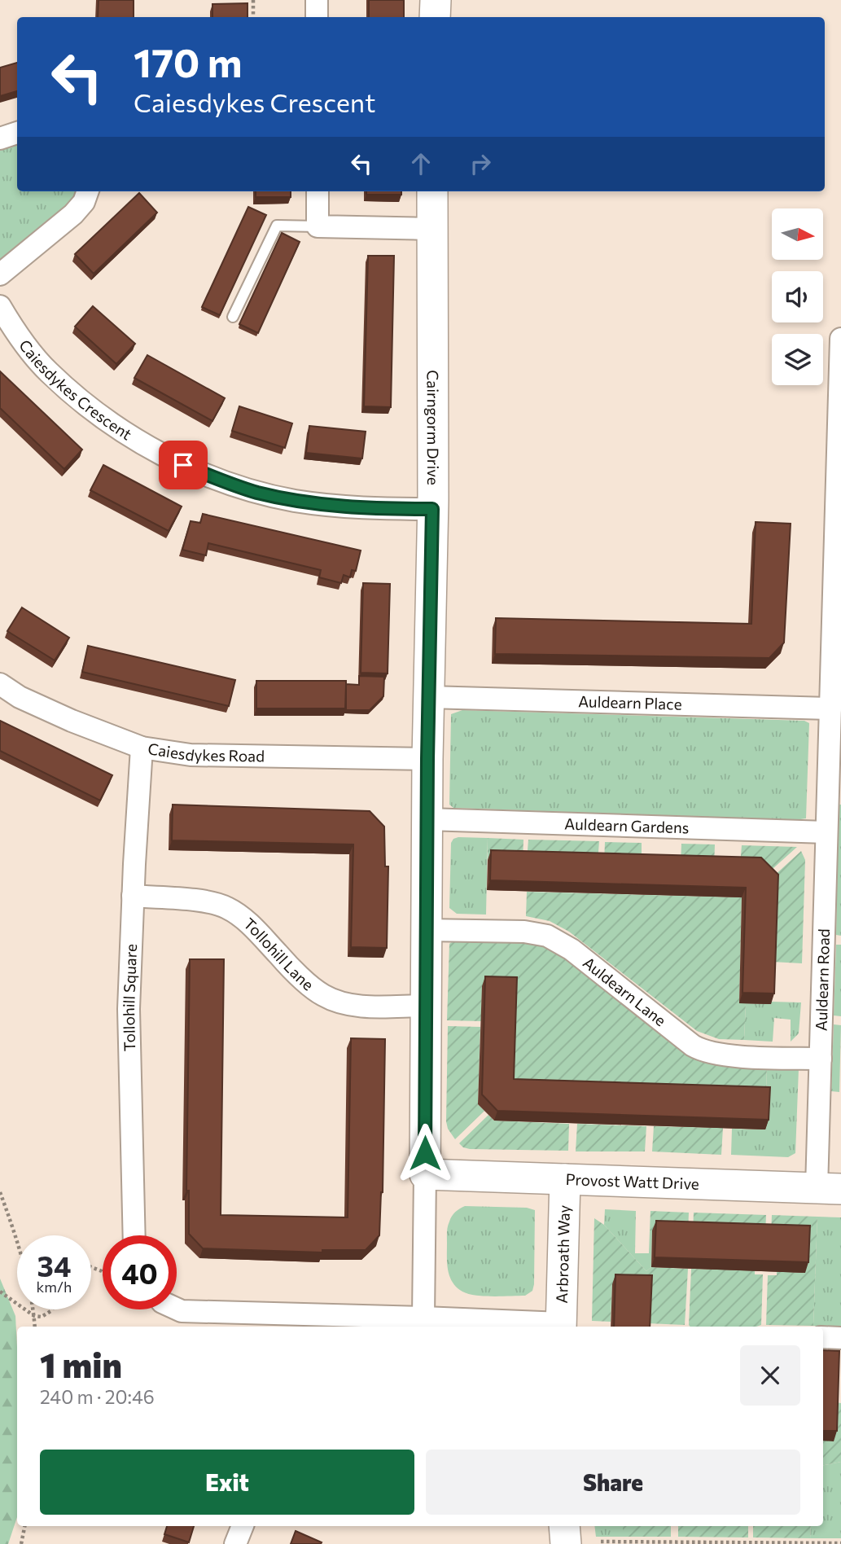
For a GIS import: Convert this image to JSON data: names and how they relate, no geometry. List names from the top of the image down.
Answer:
{
  "streets": {
    "street": [
      "Caiesdykes Crescent",
      "Cairngorm Drive",
      "Auldearn Place",
      "Caiesdykes Road",
      "Auldearn Gardens",
      "Tollohill Lane",
      "Auldearn Road",
      "Auldearn Lane",
      "Tollohill Square",
      "Provost Watt Drive",
      "Arbroath Way"
    ]
  },
  "crossings": [
    ["Caiesdykes Crescent", "Cairngorm Drive"],
    ["Cairngorm Drive", "Auldearn Place"],
    ["Cairngorm Drive", "Caiesdykes Road"],
    ["Cairngorm Drive", "Auldearn Gardens"],
    ["Cairngorm Drive", "Tollohill Lane"],
    ["Cairngorm Drive", "Auldearn Lane"],
    ["Cairngorm Drive", "Provost Watt Drive"],
    ["Auldearn Place", "Auldearn Road"],
    ["Caiesdykes Road", "Tollohill Square"],
    ["Auldearn Gardens", "Auldearn Road"],
    ["Tollohill Lane", "Tollohill Square"],
    ["Auldearn Road", "Auldearn Lane"],
    ["Auldearn Road", "Provost Watt Drive"],
    ["Provost Watt Drive", "Arbroath Way"]
  ],
  "north": "right",
  "page": {
    "turn": ["170 m", "Caiesdykes Crescent"],
    "speed": "34 km/h",
    "limit": "40",
    "heading": ["1 min", "240 m · 20:46"],
    "buttons": ["Exit", "Share"]
  }
}
